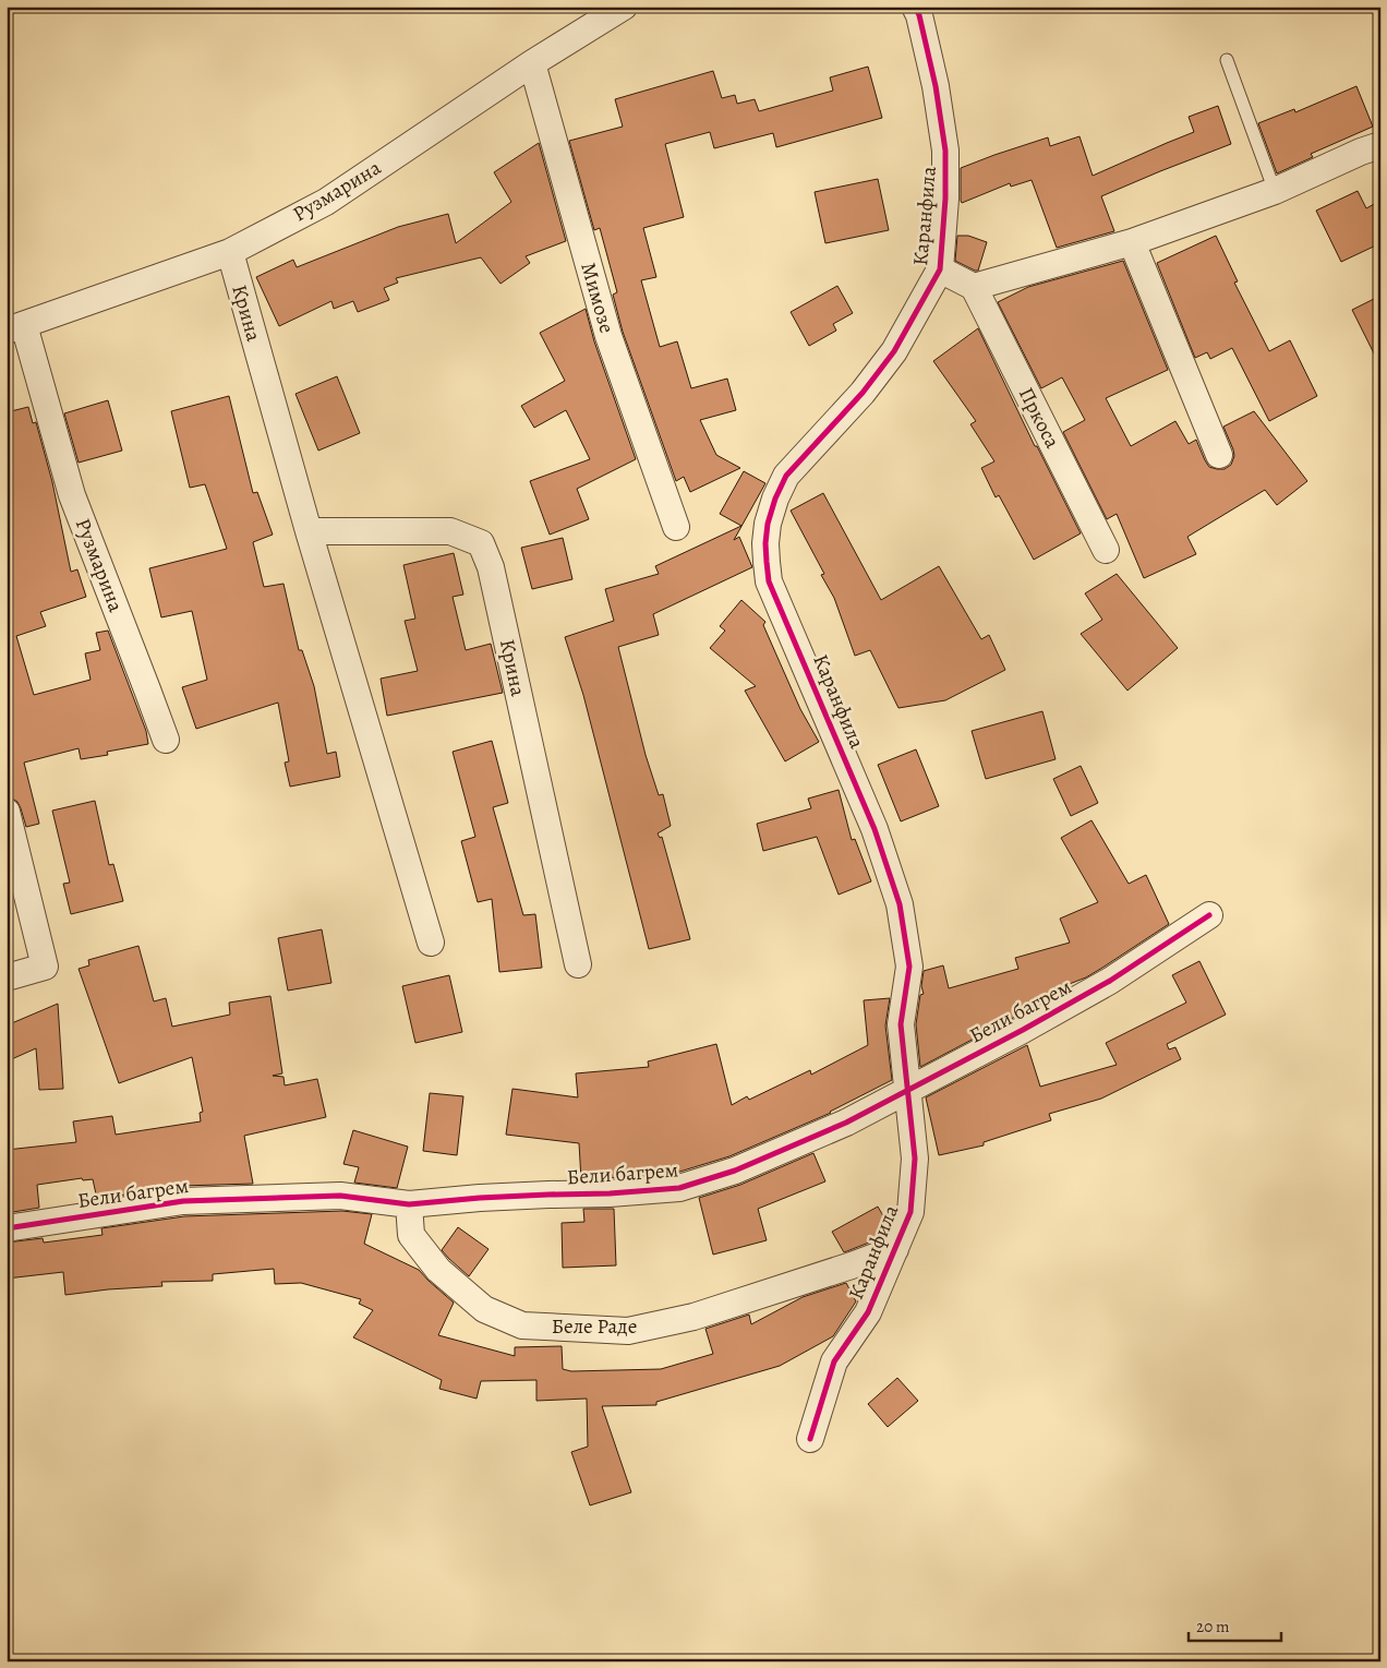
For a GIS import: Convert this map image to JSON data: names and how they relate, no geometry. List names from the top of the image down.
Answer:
{
  "streets": {
    "street": [
      "Рузмарина",
      "Каранфила",
      "Мимозе",
      "Крина",
      "Пркоса",
      "Бели багрем",
      "Беле Раде"
    ]
  },
  "crossings": [
    ["Рузмарина", "Мимозе"],
    ["Рузмарина", "Крина"],
    ["Каранфила", "Бели багрем"],
    ["Каранфила", "Беле Раде"],
    ["Бели багрем", "Беле Раде"]
  ],
  "scale_bar": "20 m"
}
